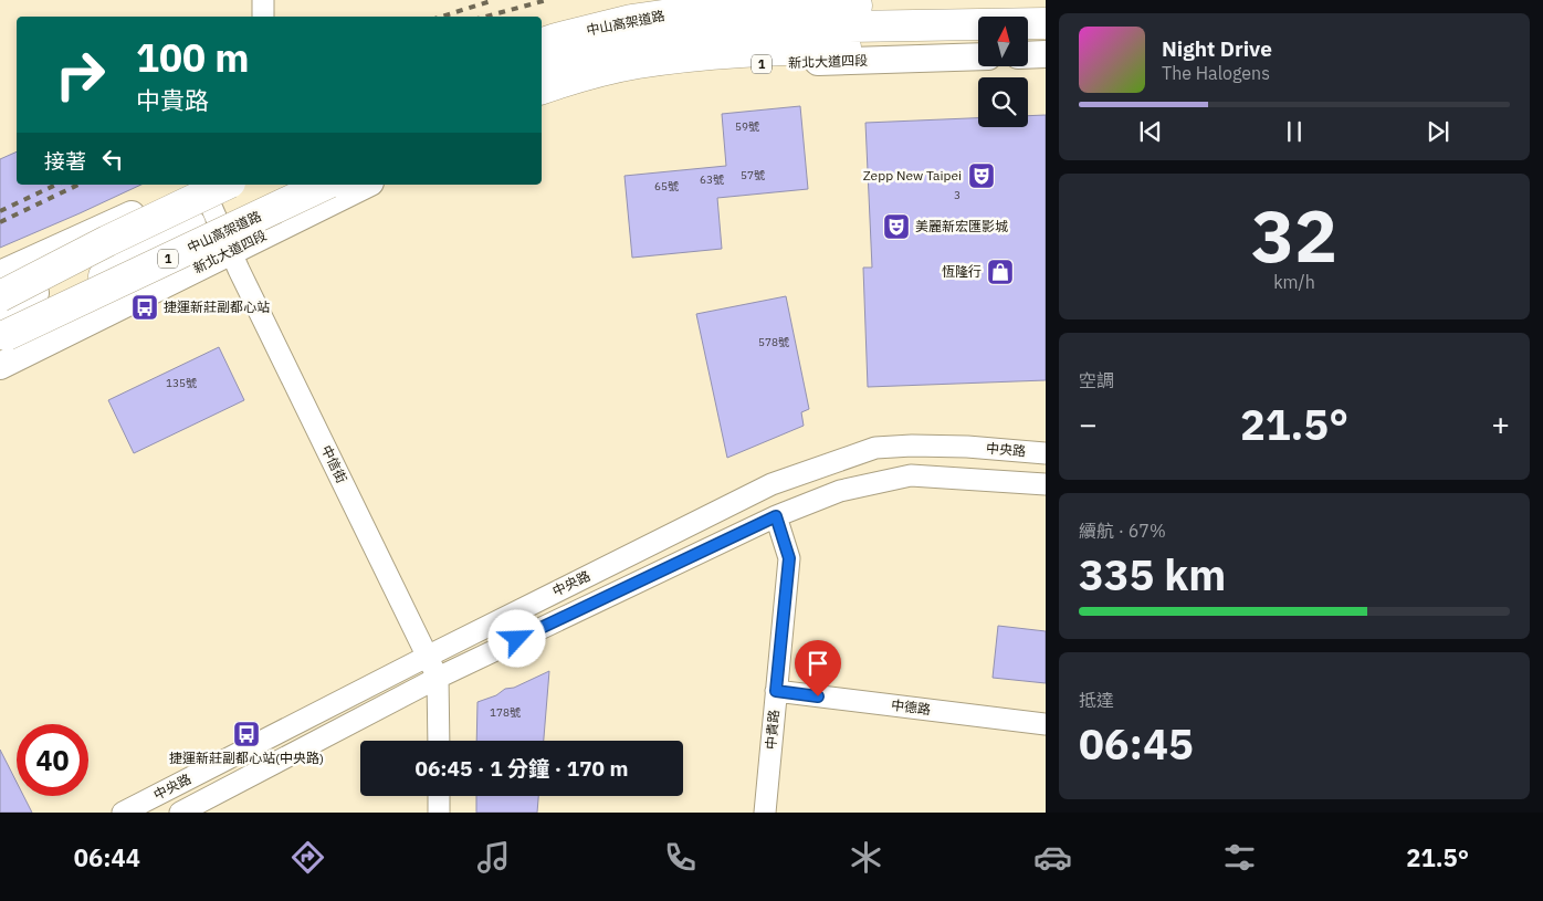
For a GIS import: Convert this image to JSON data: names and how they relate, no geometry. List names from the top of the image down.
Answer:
{
  "streets": {
    "highway": ["中山高架道路", "1"],
    "main road": ["新北大道四段"],
    "street": [
      "中央路",
      "中信街",
      "中德路",
      "中貴路"
    ]
  },
  "crossings": [
    ["新北大道四段", "中信街"],
    ["中央路", "中信街"],
    ["中央路", "中貴路"],
    ["中德路", "中貴路"]
  ],
  "places": {
    "theatre": ["Zepp New Taipei", "美麗新宏匯影城"],
    "shop": ["恆隆行"],
    "bus stop": ["捷運新莊副都心站", "捷運新莊副都心站(中央路)"]
  },
  "house_numbers": [
    "59號",
    "57號",
    "63號",
    "65號",
    "3",
    "578號",
    "135號",
    "178號"
  ],
  "north": "top",
  "page": {
    "turn": ["100 m", "中貴路"],
    "song": ["Night Drive", "The Halogens"],
    "then": "接著",
    "tile": [
      ["32", "km/h"],
      "空調",
      ["續航 · 67%", "335 km"],
      ["抵達", "06:45"]
    ],
    "heat": ["−", "21.5°", "+"],
    "limit": "40",
    "trip": "06:45 · 1 分鐘 · 170 m",
    "tabs": ["06:44", "21.5°"]
  }
}
